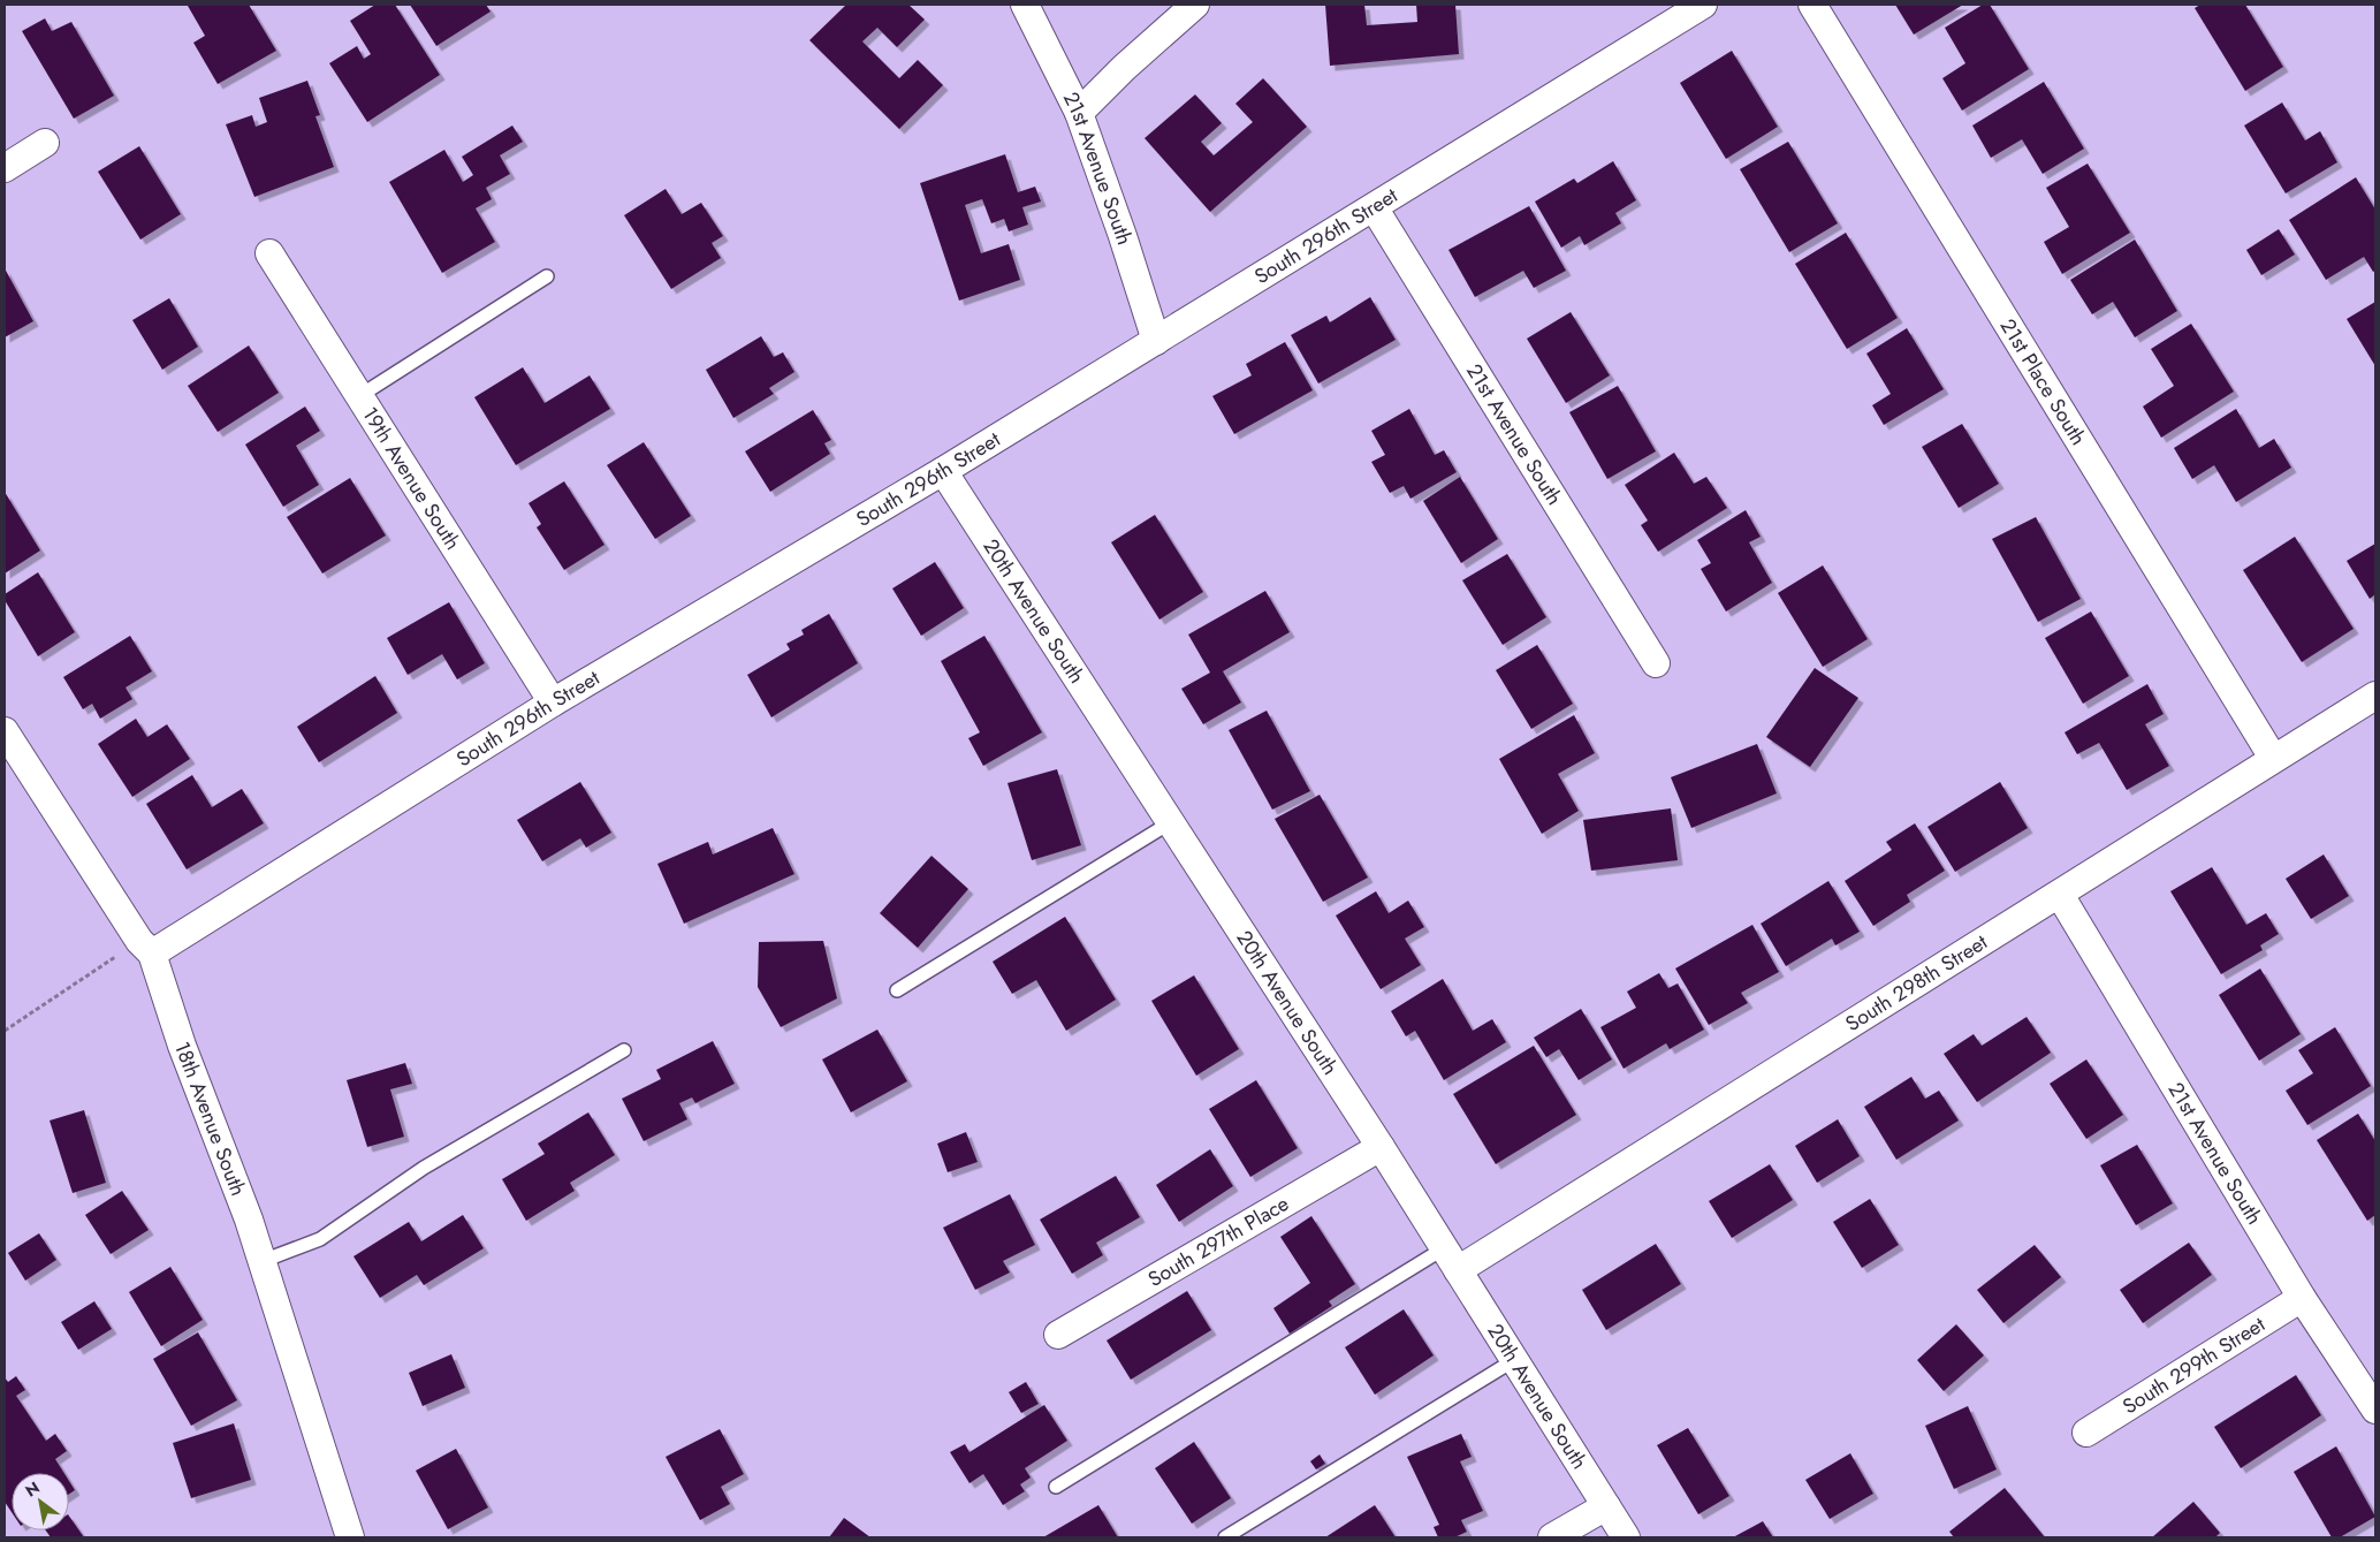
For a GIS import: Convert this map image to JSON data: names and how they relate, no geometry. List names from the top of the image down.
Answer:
{
  "streets": {
    "street": [
      "21st Avenue South",
      "South 296th Street",
      "21st Place South",
      "19th Avenue South",
      "20th Avenue South",
      "South 298th Street",
      "18th Avenue South",
      "South 297th Place",
      "South 299th Street"
    ]
  },
  "crossings": [
    ["21st Avenue South", "South 296th Street"],
    ["21st Avenue South", "South 298th Street"],
    ["21st Avenue South", "South 299th Street"],
    ["South 296th Street", "19th Avenue South"],
    ["South 296th Street", "20th Avenue South"],
    ["South 296th Street", "18th Avenue South"],
    ["21st Place South", "South 298th Street"],
    ["20th Avenue South", "South 298th Street"],
    ["20th Avenue South", "South 297th Place"]
  ],
  "north": "top left"
}
